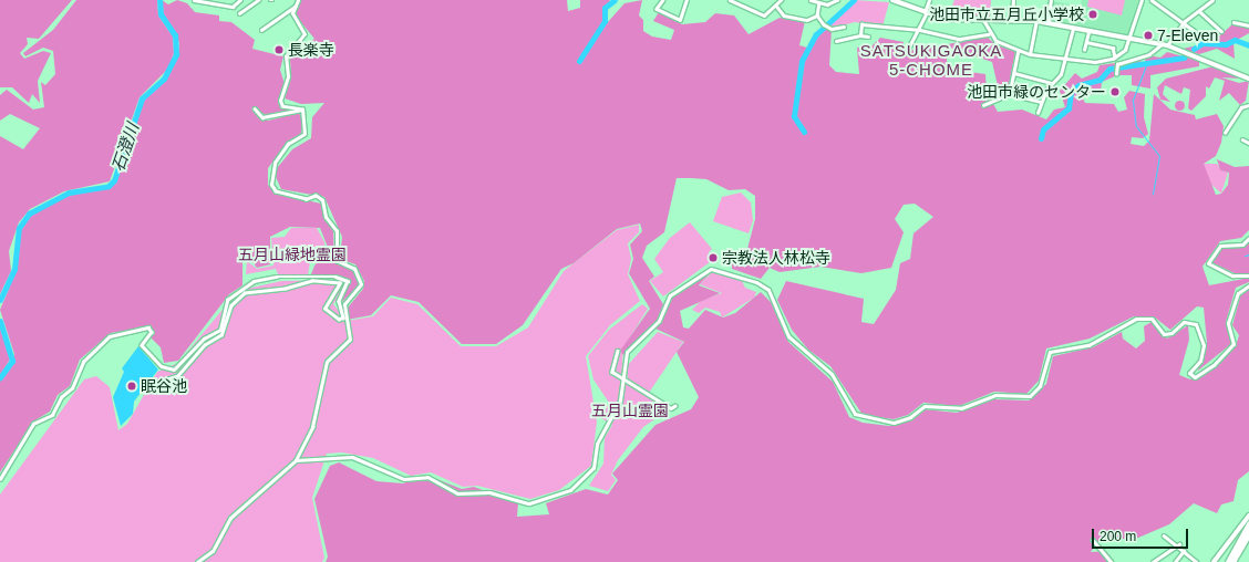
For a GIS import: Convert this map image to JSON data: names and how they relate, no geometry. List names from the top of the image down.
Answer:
{
  "districts": ["SATSUKIGAOKA 5-CHOME"],
  "water": ["石澄川"],
  "parks": ["五月山緑地霊園", "五月山霊園"],
  "places": [
    "池田市立五月丘小学校",
    "7-Eleven",
    "長楽寺",
    "池田市緑のセンター",
    "宗教法人林松寺",
    "眠谷池"
  ],
  "scale_bar": "200 m"
}
